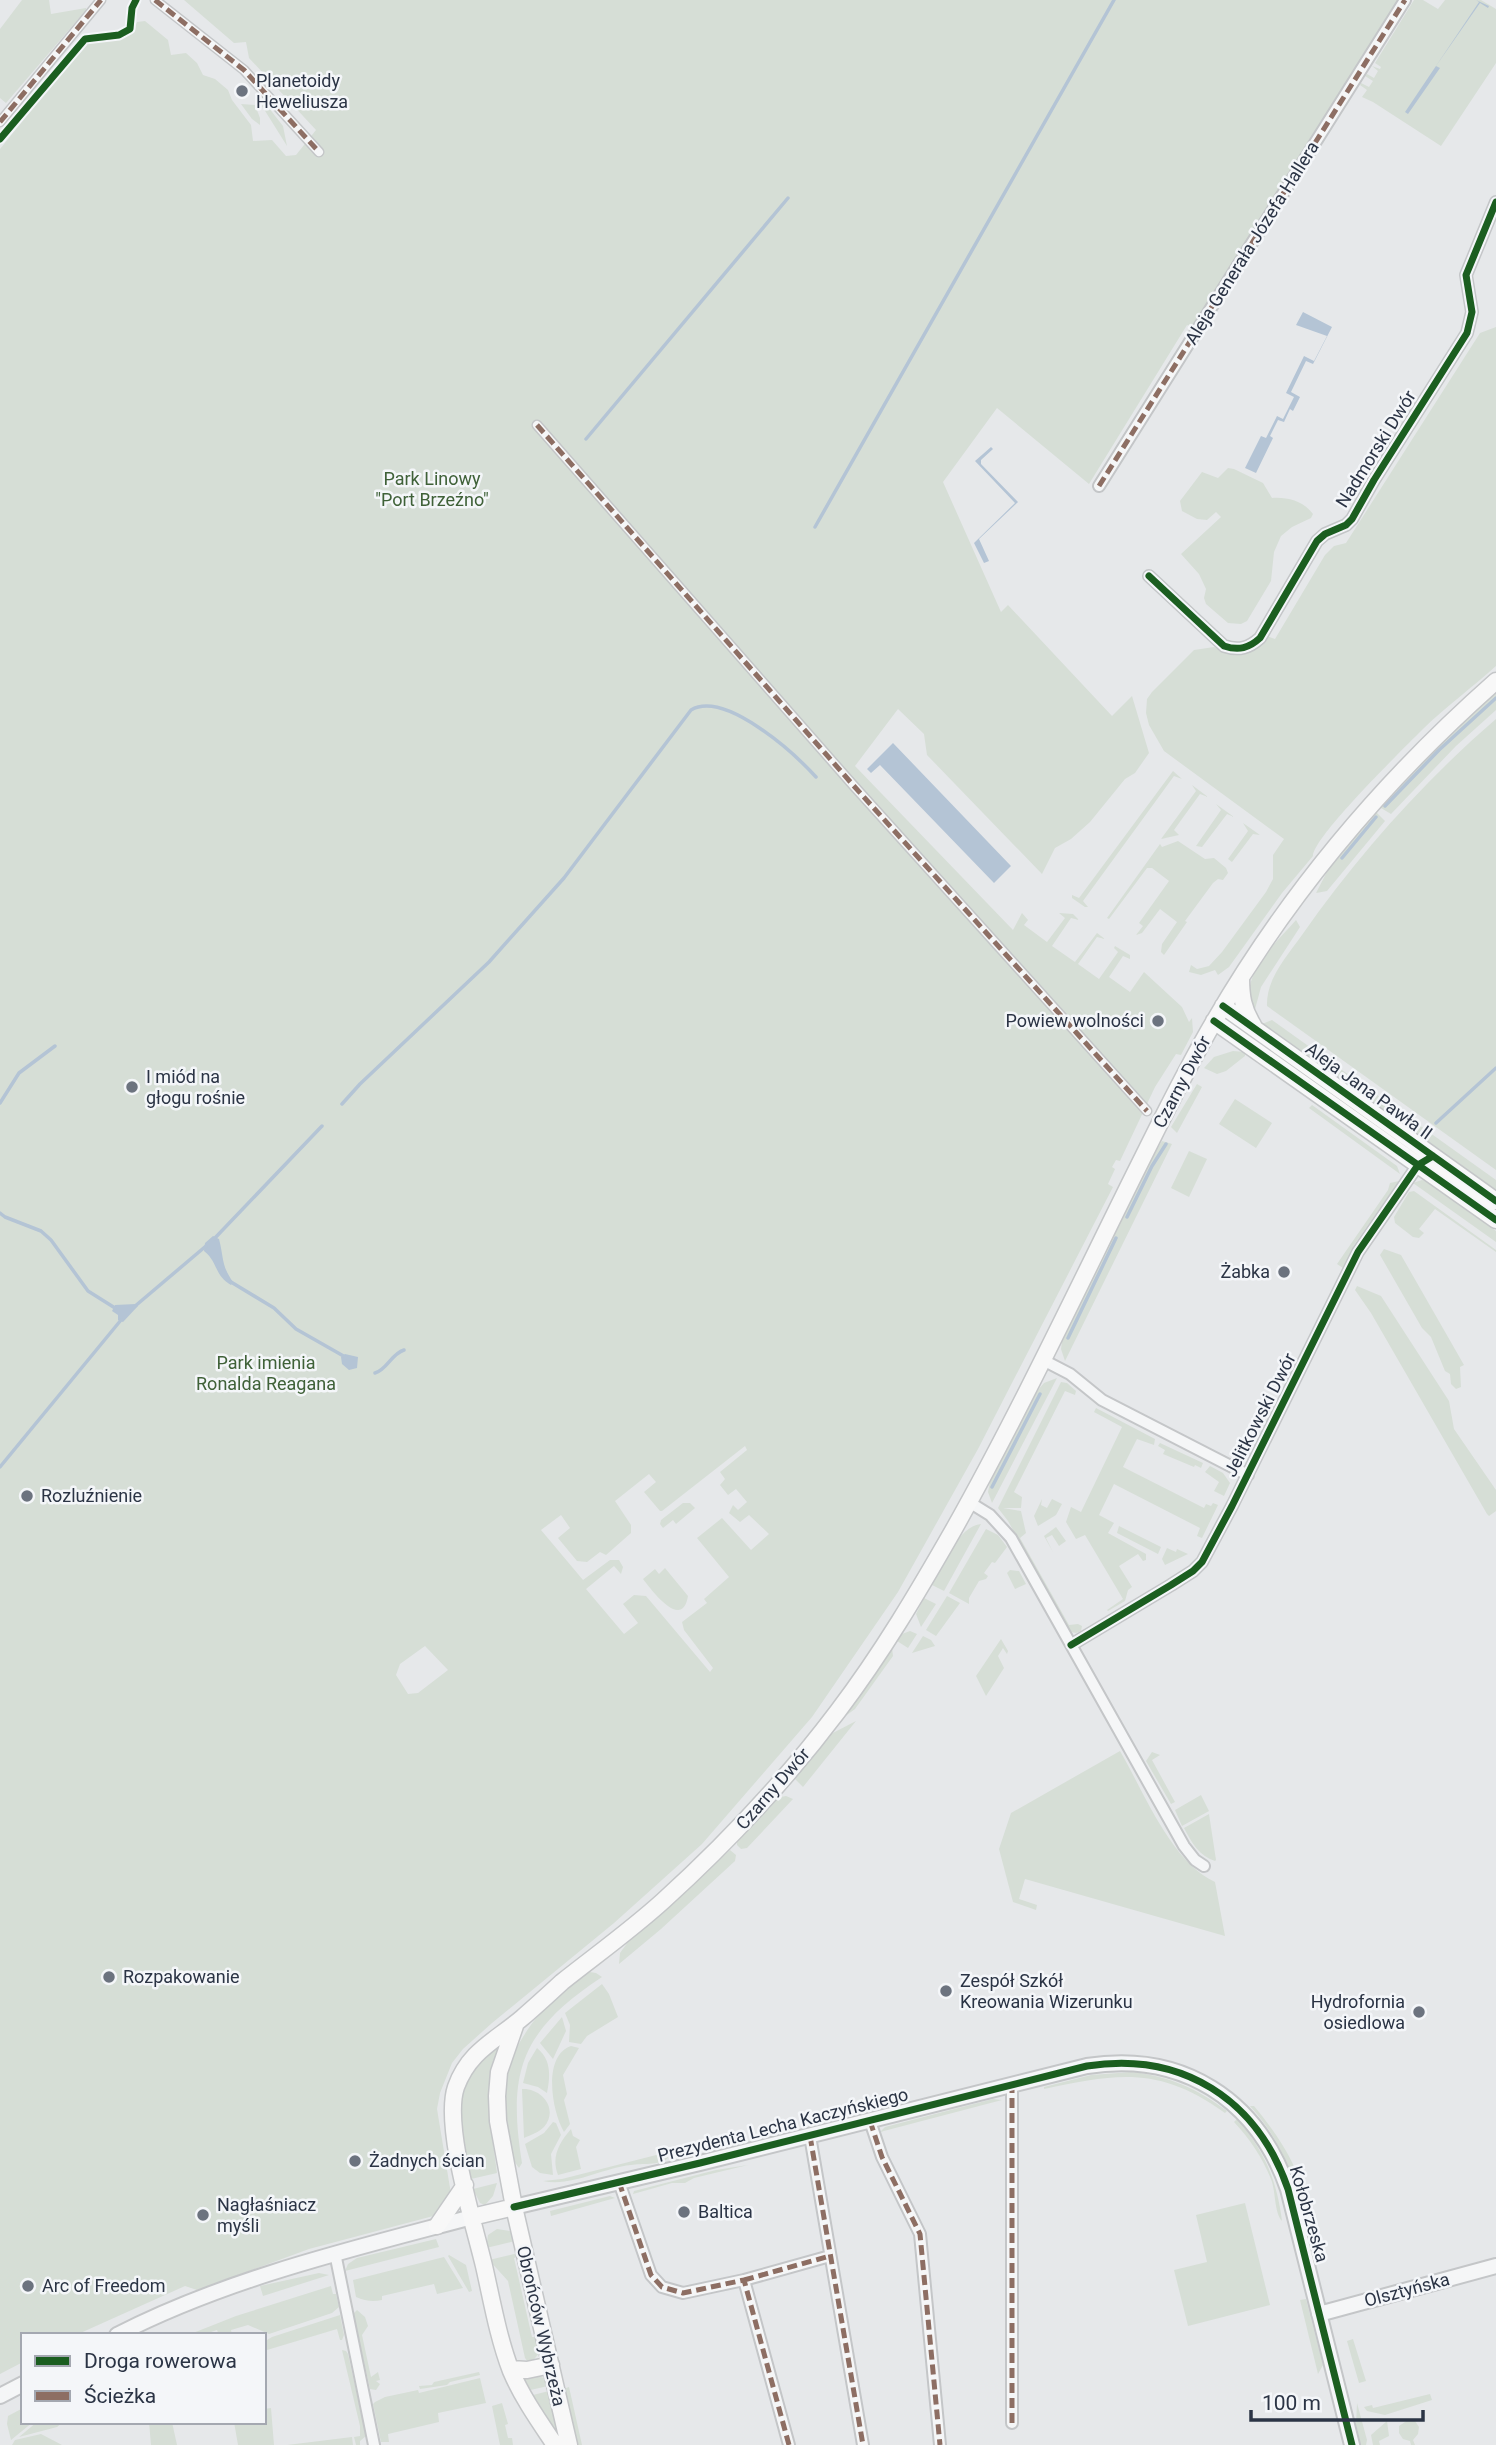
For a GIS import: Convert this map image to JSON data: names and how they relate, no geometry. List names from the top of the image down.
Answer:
{
  "streets": {
    "main road": [
      "Czarny Dwór",
      "Aleja Jana Pawła II",
      "Prezydenta Lecha Kaczyńskiego",
      "Obrońców Wybrzeża"
    ],
    "street": [
      "Aleja Generała Józefa Hallera",
      "Nadmorski Dwór",
      "Jelitkowski Dwór",
      "Kołobrzeska",
      "Olsztyńska"
    ]
  },
  "crossings": [
    ["Czarny Dwór", "Aleja Jana Pawła II"],
    ["Czarny Dwór", "Prezydenta Lecha Kaczyńskiego"],
    ["Czarny Dwór", "Obrońców Wybrzeża"],
    ["Aleja Jana Pawła II", "Jelitkowski Dwór"],
    ["Prezydenta Lecha Kaczyńskiego", "Kołobrzeska"],
    ["Prezydenta Lecha Kaczyńskiego", "Obrońców Wybrzeża"],
    ["Kołobrzeska", "Olsztyńska"]
  ],
  "parks": ["Park Linowy \"Port Brzeźno\"", "Park imienia Ronalda Reagana"],
  "places": [
    "Planetoidy Heweliusza",
    "Powiew wolności",
    "I miód na głogu rośnie",
    "Żabka",
    "Rozluźnienie",
    "Rozpakowanie",
    "Zespół Szkół Kreowania Wizerunku",
    "Hydrofornia osiedlowa",
    "Żadnych ścian",
    "Baltica",
    "Nagłaśniacz myśli",
    "Arc of Freedom"
  ],
  "legend": ["Droga rowerowa", "Ścieżka"],
  "scale_bar": "100 m"
}
